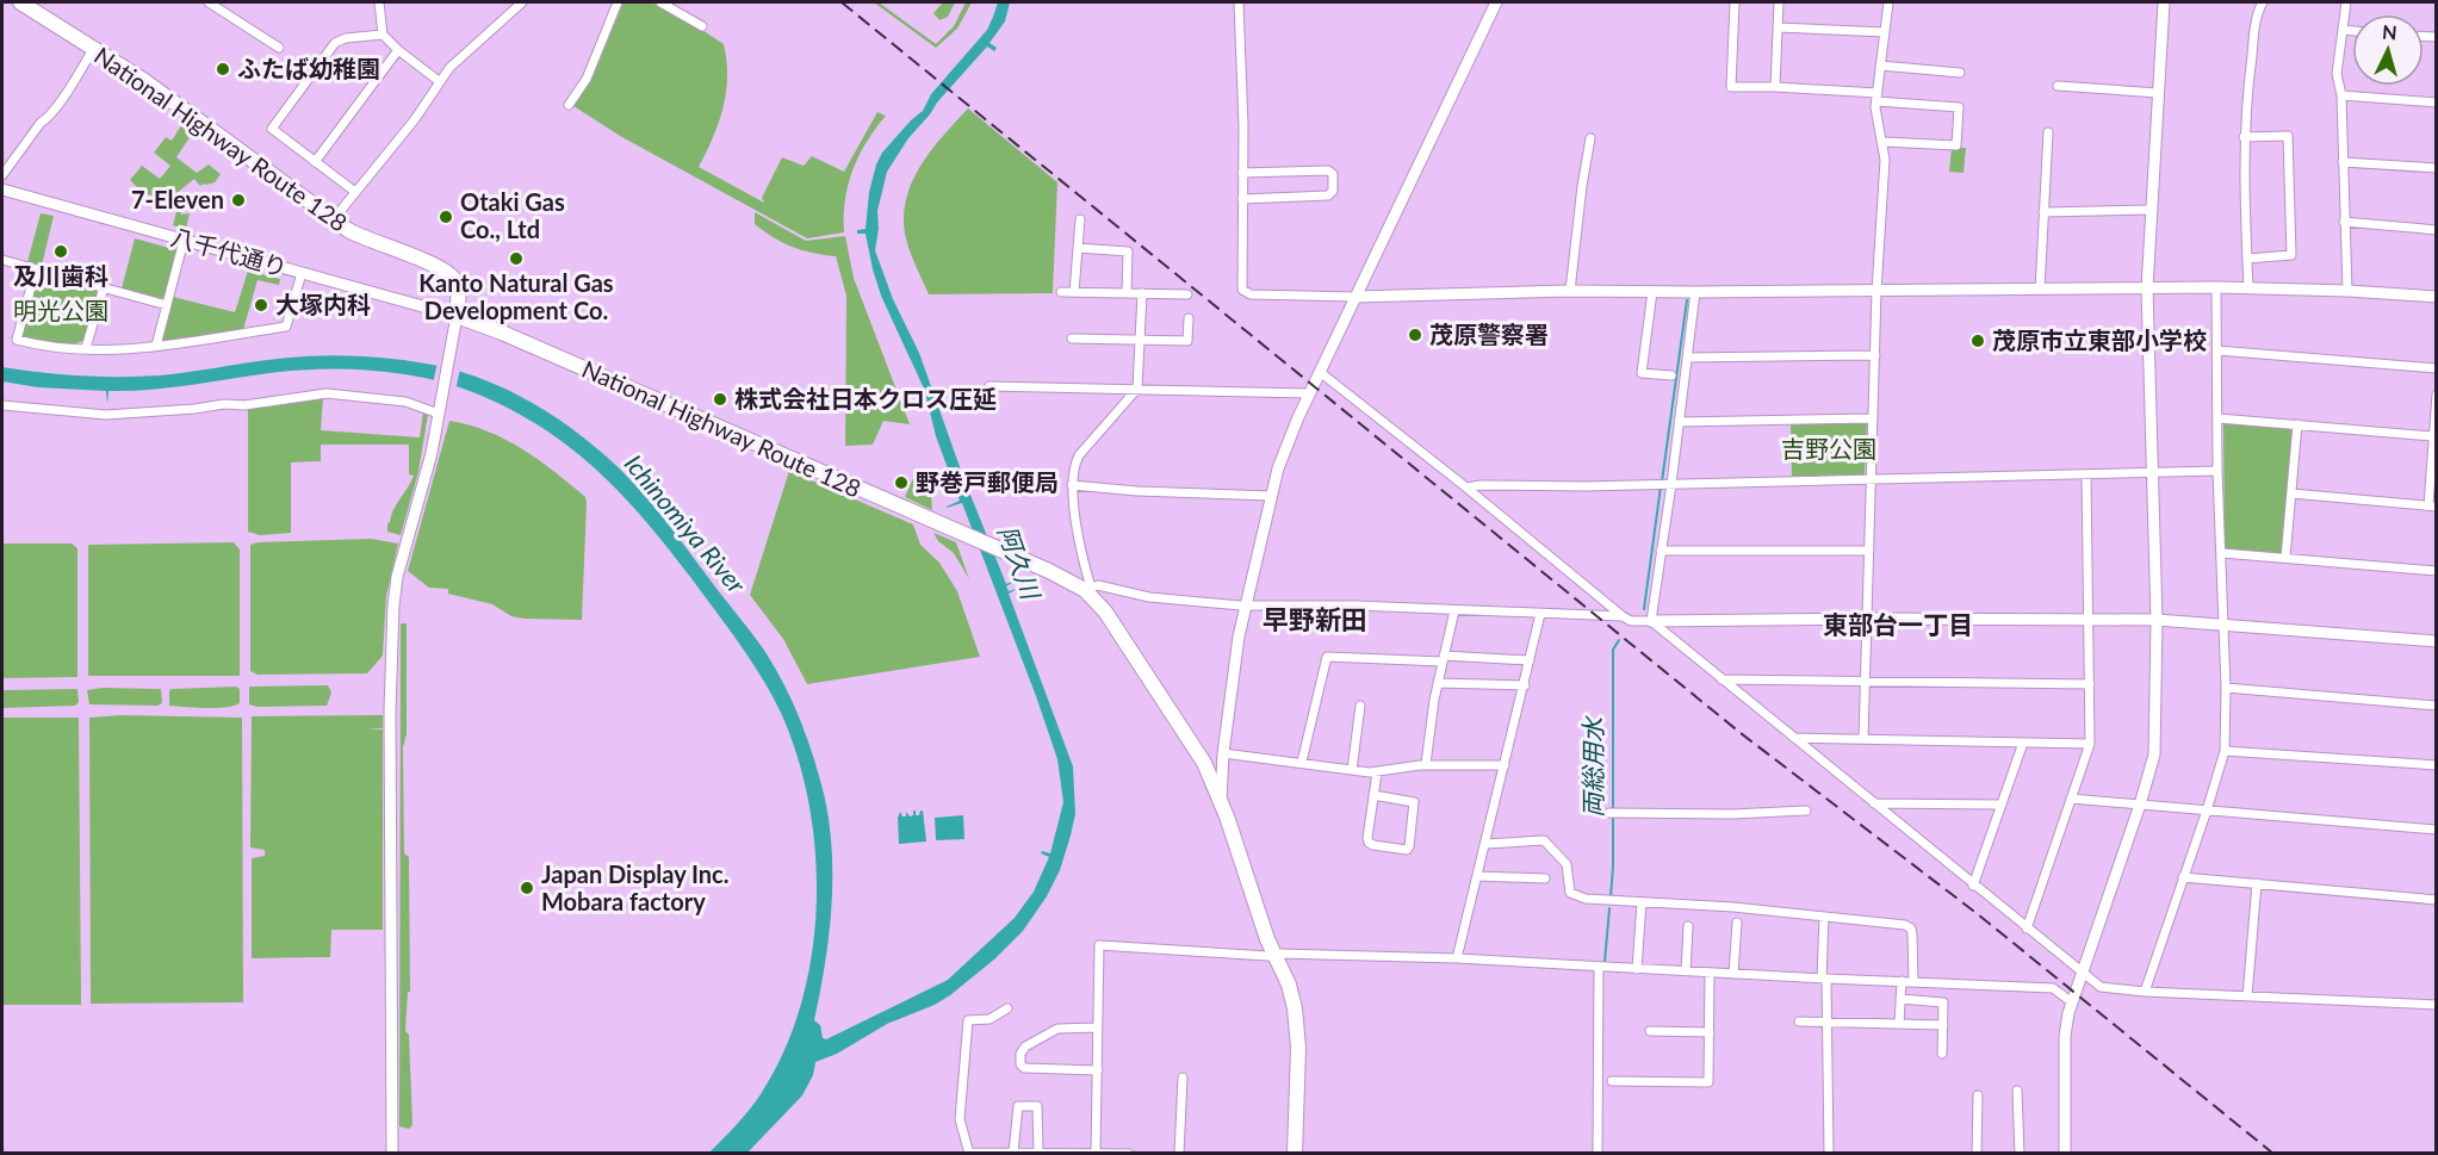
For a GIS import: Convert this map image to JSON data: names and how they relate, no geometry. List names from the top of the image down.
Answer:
{
  "streets": {
    "highway": ["National Highway Route 128"],
    "street": ["八千代通り"]
  },
  "crossings": [
    ["National Highway Route 128", "八千代通り"]
  ],
  "districts": ["早野新田", "東部台一丁目"],
  "water": ["Ichinomiya River", "阿久川", "両総用水"],
  "parks": ["明光公園", "吉野公園"],
  "places": [
    "ふたば幼稚園",
    "7-Eleven",
    "Otaki Gas Co., Ltd",
    "及川歯科",
    "Kanto Natural Gas Development Co.",
    "大塚内科",
    "茂原警察署",
    "茂原市立東部小学校",
    "株式会社日本クロス圧延",
    "野巻戸郵便局",
    "Japan Display Inc. Mobara factory"
  ],
  "north": "top"
}
